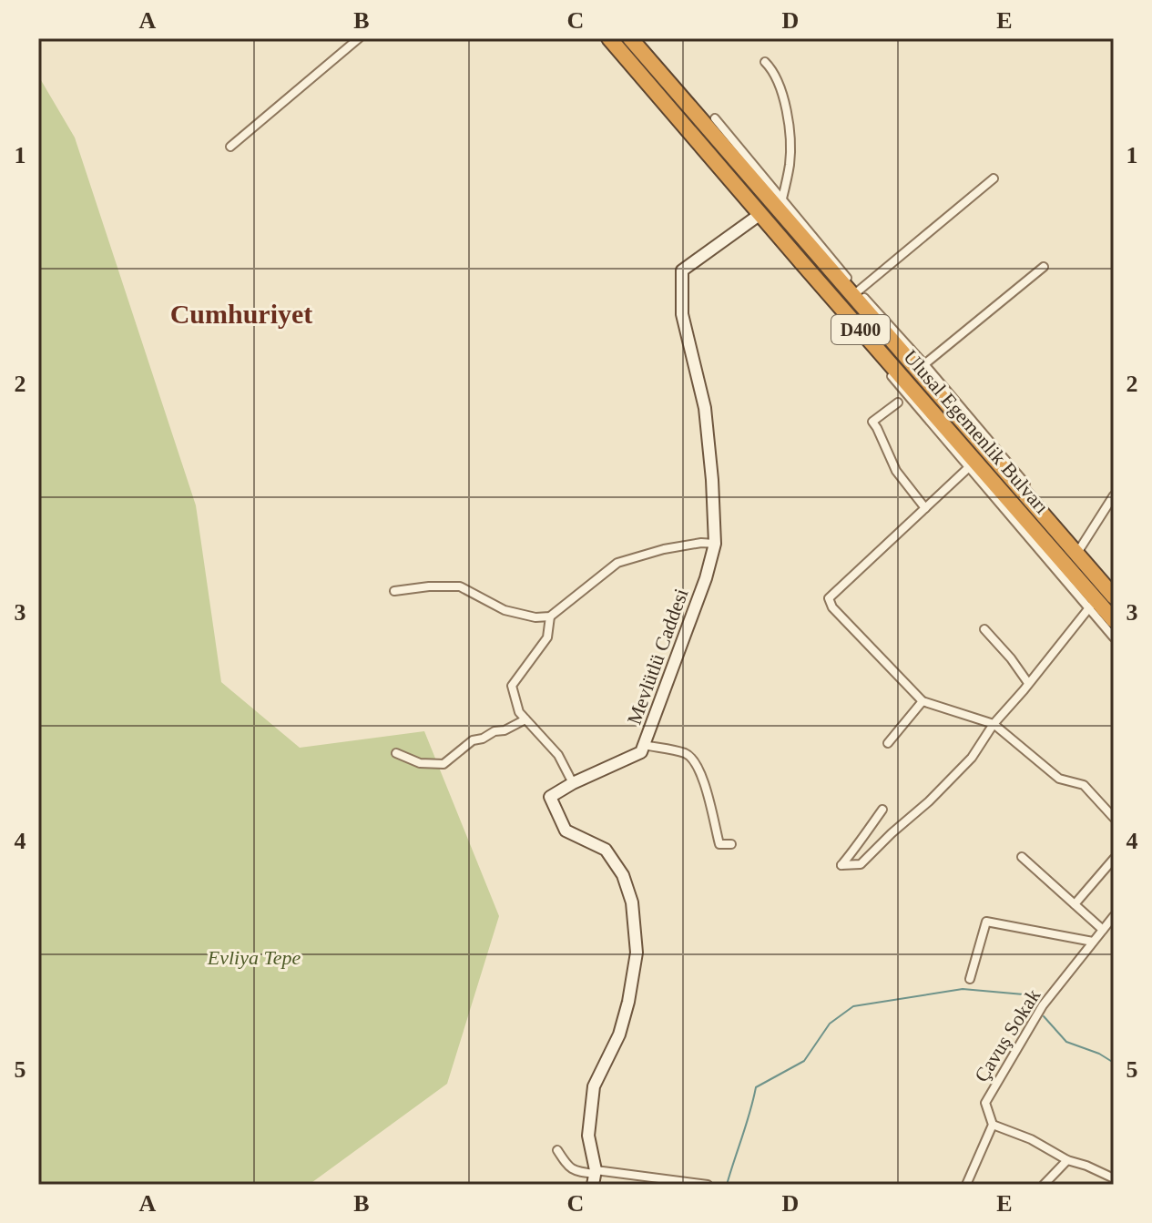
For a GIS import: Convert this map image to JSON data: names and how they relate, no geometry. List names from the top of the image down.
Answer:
{
  "streets": {
    "highway": ["D400", "Ulusal Egemenlik Bulvarı"],
    "street": ["Mevlütlü Caddesi", "Çavuş Sokak"]
  },
  "crossings": [
    ["Ulusal Egemenlik Bulvarı", "Mevlütlü Caddesi"]
  ],
  "districts": ["Cumhuriyet"],
  "parks": ["Evliya Tepe"],
  "grid": {
    "columns": [
      "A",
      "B",
      "C",
      "D",
      "E"
    ],
    "rows": [
      "1",
      "2",
      "3",
      "4",
      "5"
    ]
  }
}
